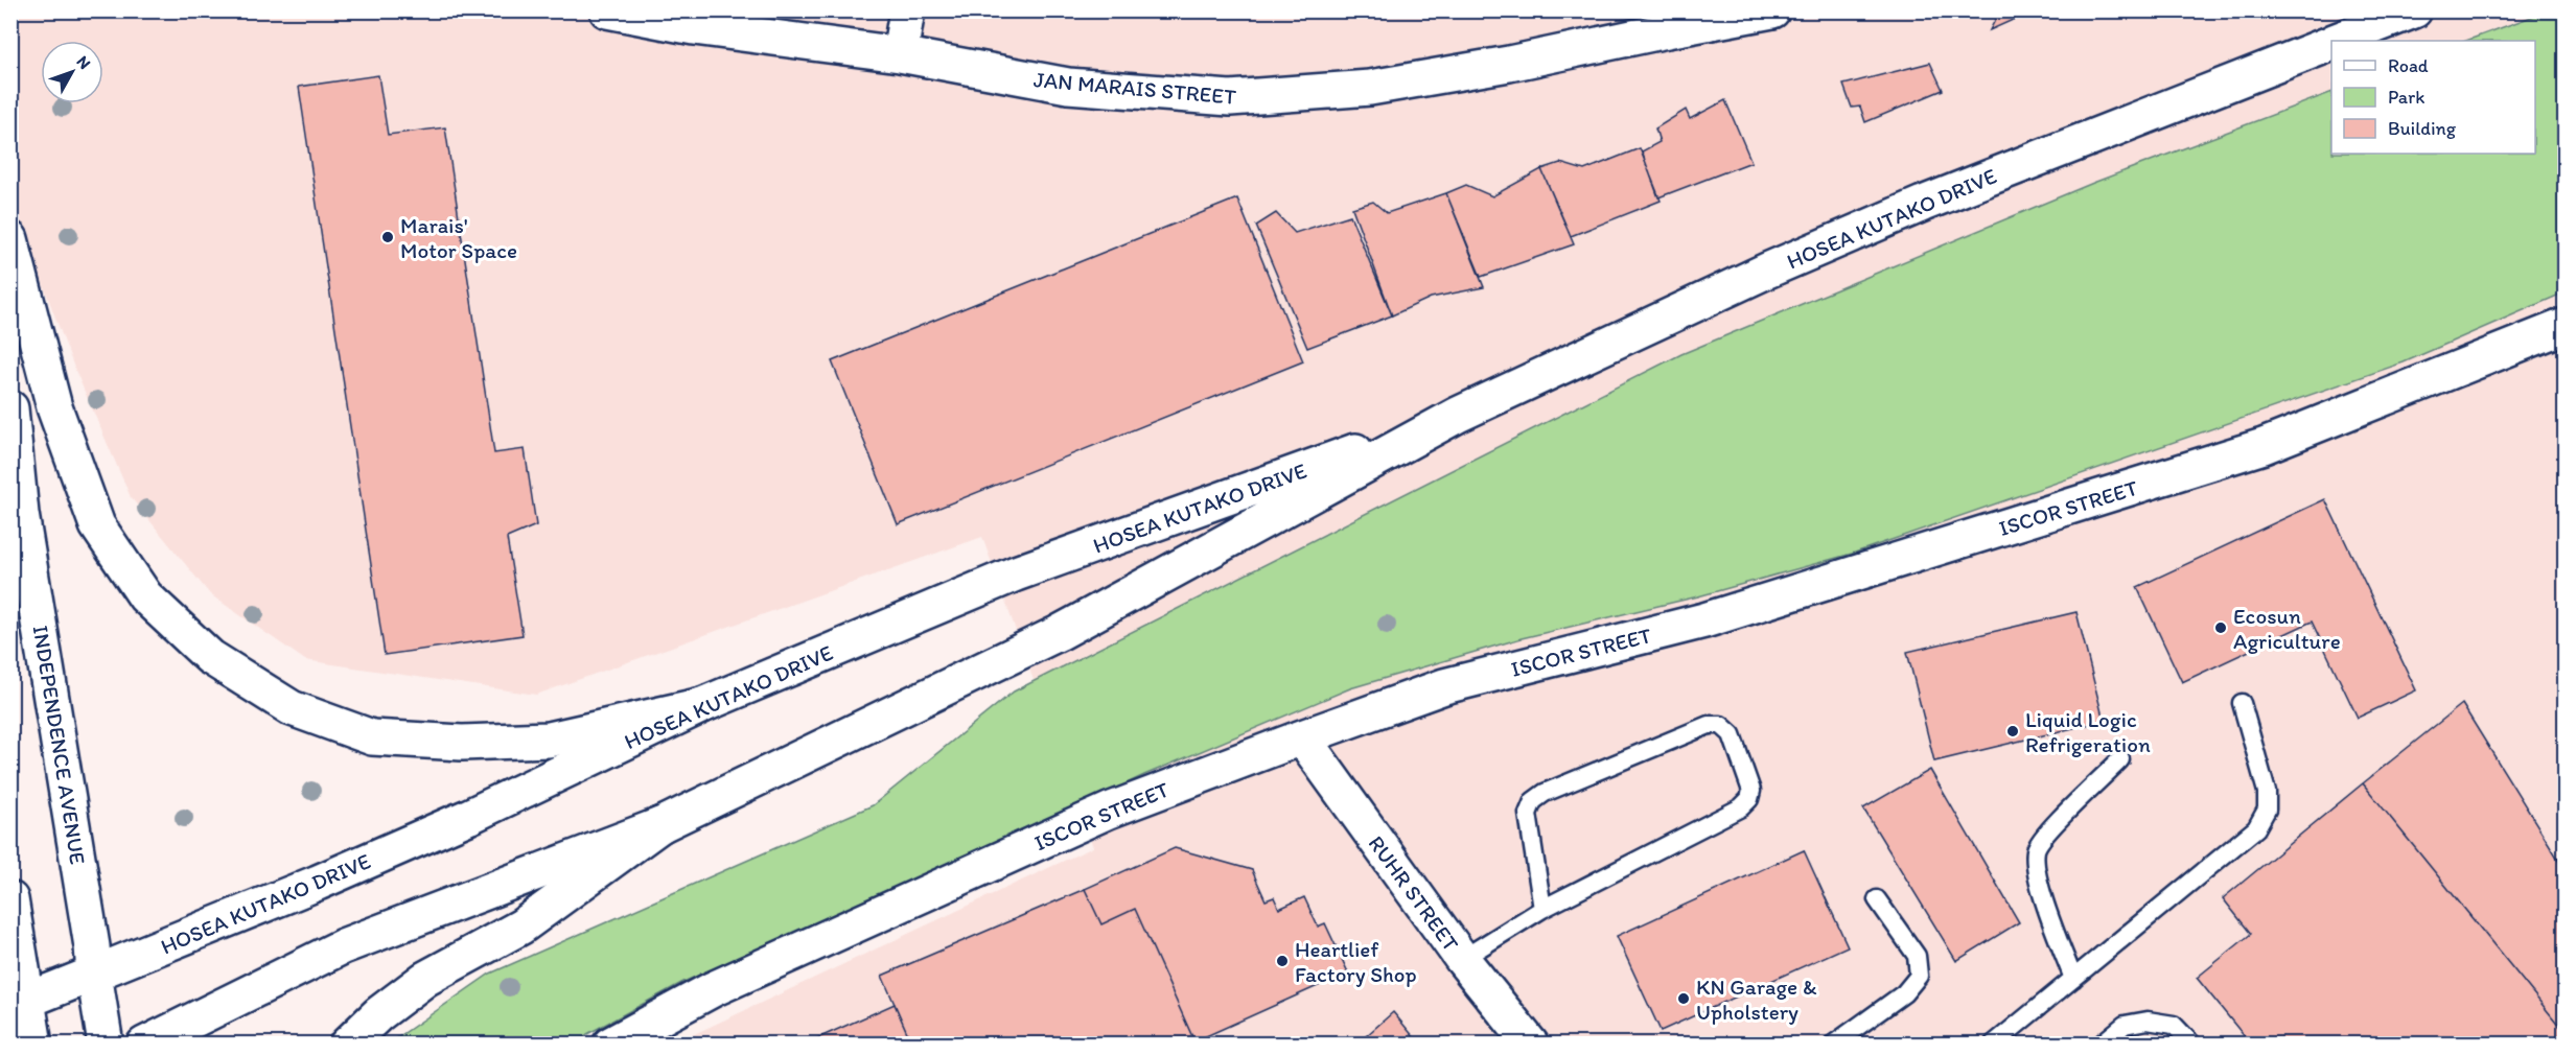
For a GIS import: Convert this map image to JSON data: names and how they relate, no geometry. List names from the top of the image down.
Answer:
{
  "streets": {
    "main road": [
      "JAN MARAIS STREET",
      "HOSEA KUTAKO DRIVE",
      "ISCOR STREET",
      "INDEPENDENCE AVENUE",
      "RUHR STREET"
    ]
  },
  "crossings": [
    ["HOSEA KUTAKO DRIVE", "INDEPENDENCE AVENUE"],
    ["ISCOR STREET", "RUHR STREET"]
  ],
  "places": [
    "Marais' Motor Space",
    "Ecosun Agriculture",
    "Liquid Logic Refrigeration",
    "Heartlief Factory Shop",
    "KN Garage & Upholstery"
  ],
  "legend": ["Road", "Park", "Building"],
  "north": "top right"
}
